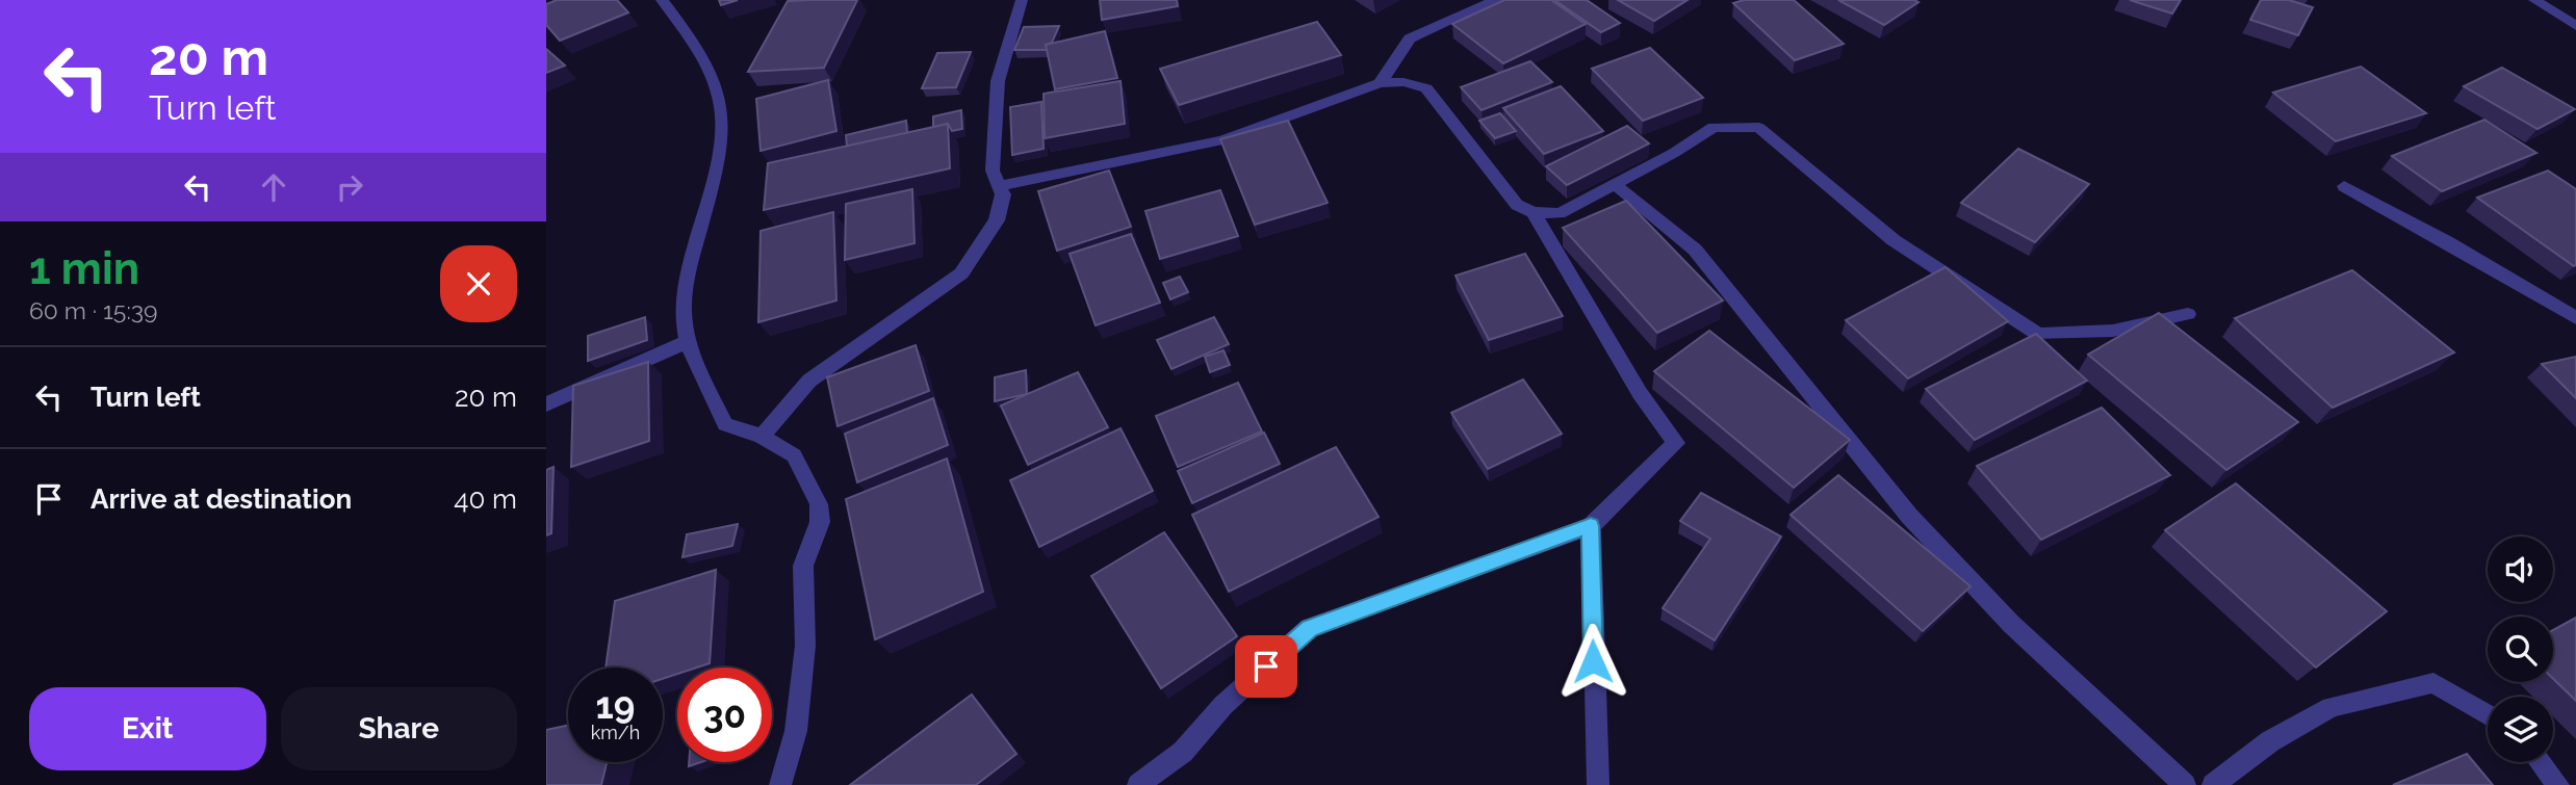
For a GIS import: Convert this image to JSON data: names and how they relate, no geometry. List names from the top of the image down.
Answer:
{
  "page": {
    "turn": ["20 m", "Turn left"],
    "heading": ["1 min", "60 m · 15:39"],
    "list": [
      {
        "name": "Turn left",
        "value": "20 m"
      },
      {
        "name": "Arrive at destination",
        "value": "40 m"
      }
    ],
    "speed": "19 km/h",
    "limit": "30",
    "buttons": ["Exit", "Share"]
  }
}
